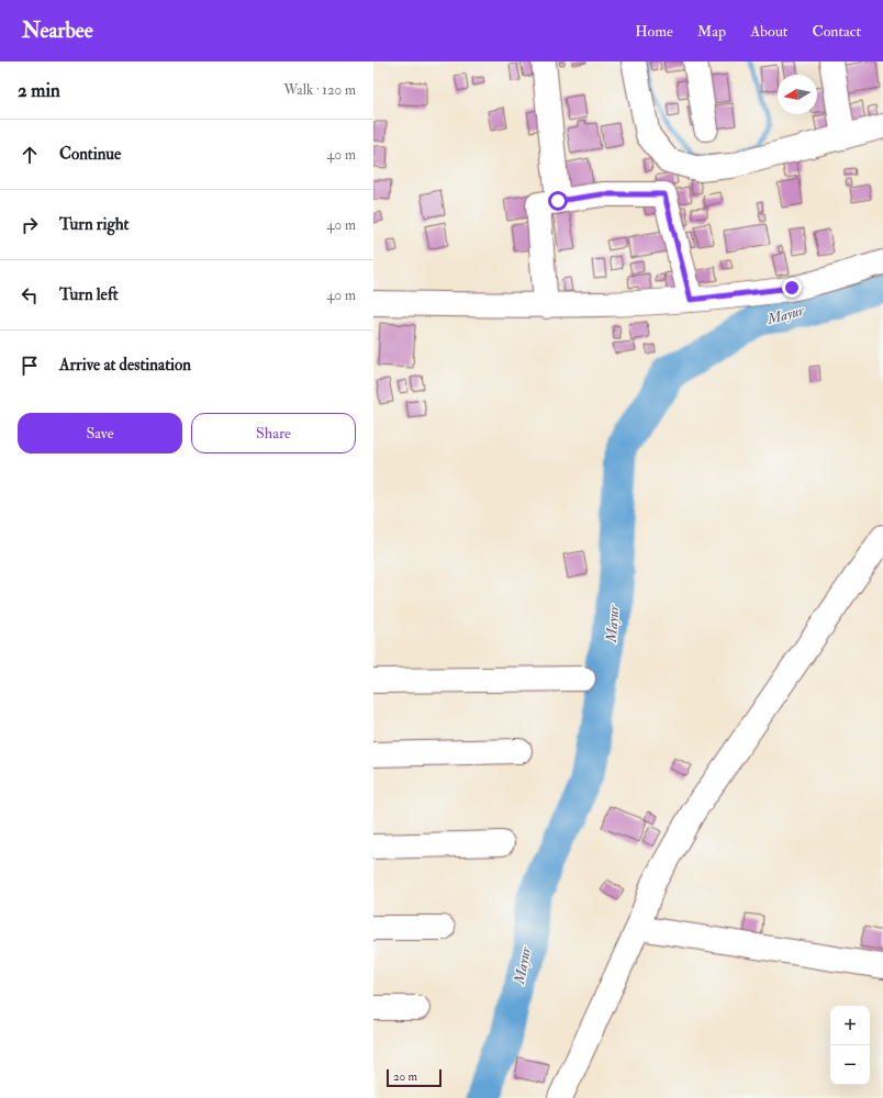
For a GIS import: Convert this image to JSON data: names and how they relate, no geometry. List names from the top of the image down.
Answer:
{
  "water": ["Mayur"],
  "scale_bar": "20 m",
  "north": "left",
  "page": {
    "header": "Nearbee",
    "nav": [
      "Home",
      "Map",
      "About",
      "Contact"
    ],
    "heading": ["2 min", "Walk · 120 m"],
    "list": [
      ["Continue", "40 m"],
      ["Turn right", "40 m"],
      ["Turn left", "40 m"],
      "Arrive at destination"
    ],
    "buttons": ["Save", "Share"],
    "map_buttons": ["+", "−"],
    "scale": "20 m"
  }
}
